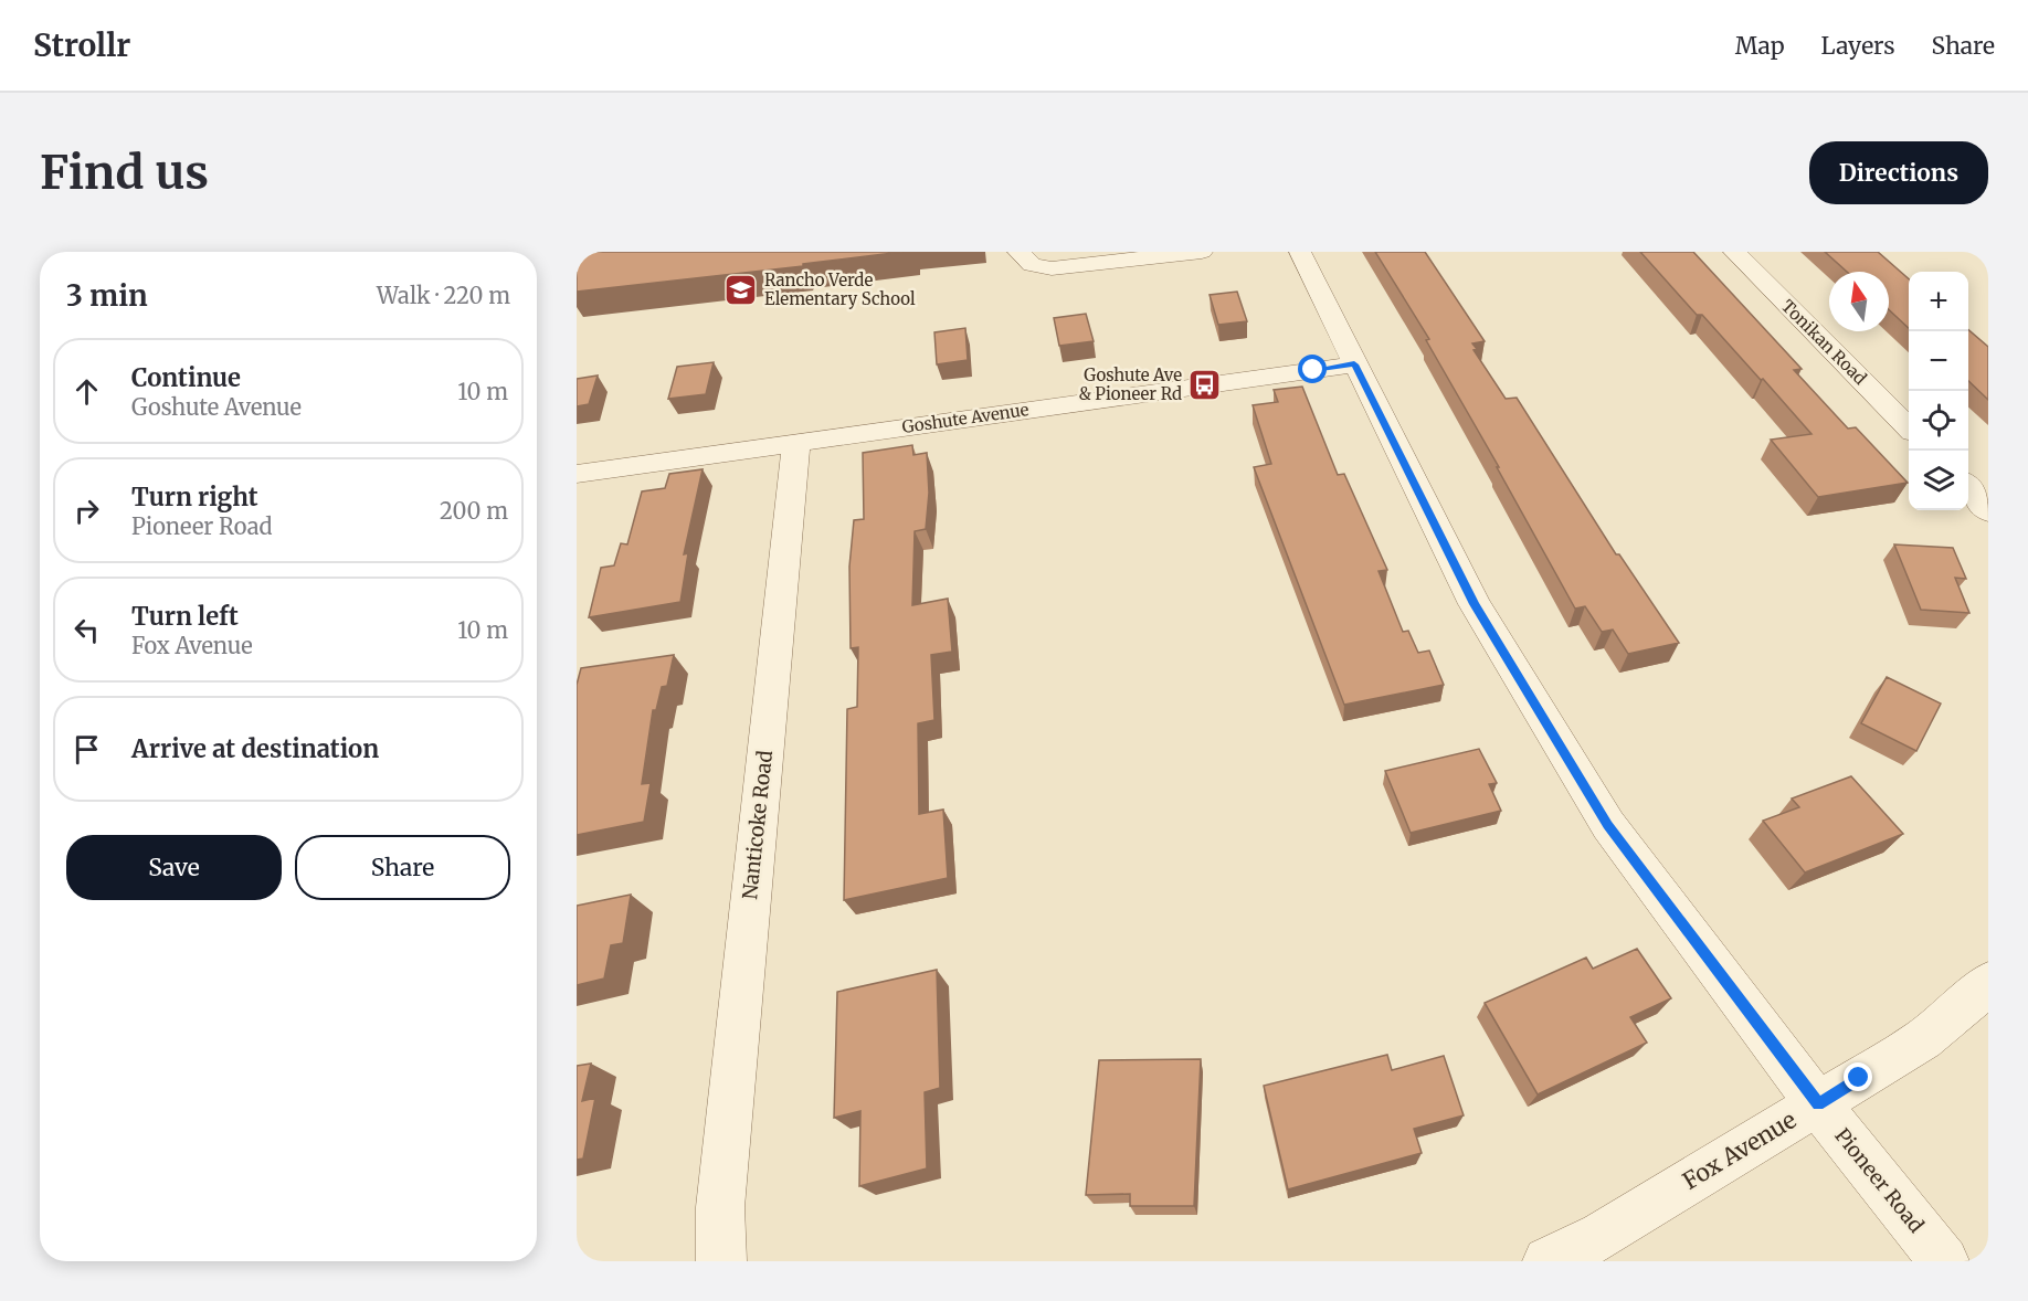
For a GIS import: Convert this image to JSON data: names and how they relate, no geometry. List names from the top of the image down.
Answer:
{
  "streets": {
    "street": [
      "Tonikan Road",
      "Goshute Avenue",
      "Nanticoke Road",
      "Fox Avenue",
      "Pioneer Road"
    ]
  },
  "crossings": [
    ["Goshute Avenue", "Nanticoke Road"],
    ["Goshute Avenue", "Pioneer Road"],
    ["Fox Avenue", "Pioneer Road"]
  ],
  "places": {
    "school or university": ["Rancho Verde Elementary School"],
    "bus stop": ["Goshute Ave & Pioneer Rd"]
  },
  "north": "top",
  "page": {
    "header": "Strollr",
    "nav": ["Map", "Layers", "Share"],
    "buttons": [
      "Directions",
      ["Save", "Share"]
    ],
    "title": "Find us",
    "heading": ["3 min", "Walk · 220 m"],
    "map_buttons": ["+", "−"],
    "list": [
      ["Continue", "Goshute Avenue", "10 m"],
      ["Turn right", "Pioneer Road", "200 m"],
      ["Turn left", "Fox Avenue", "10 m"],
      "Arrive at destination"
    ]
  }
}
